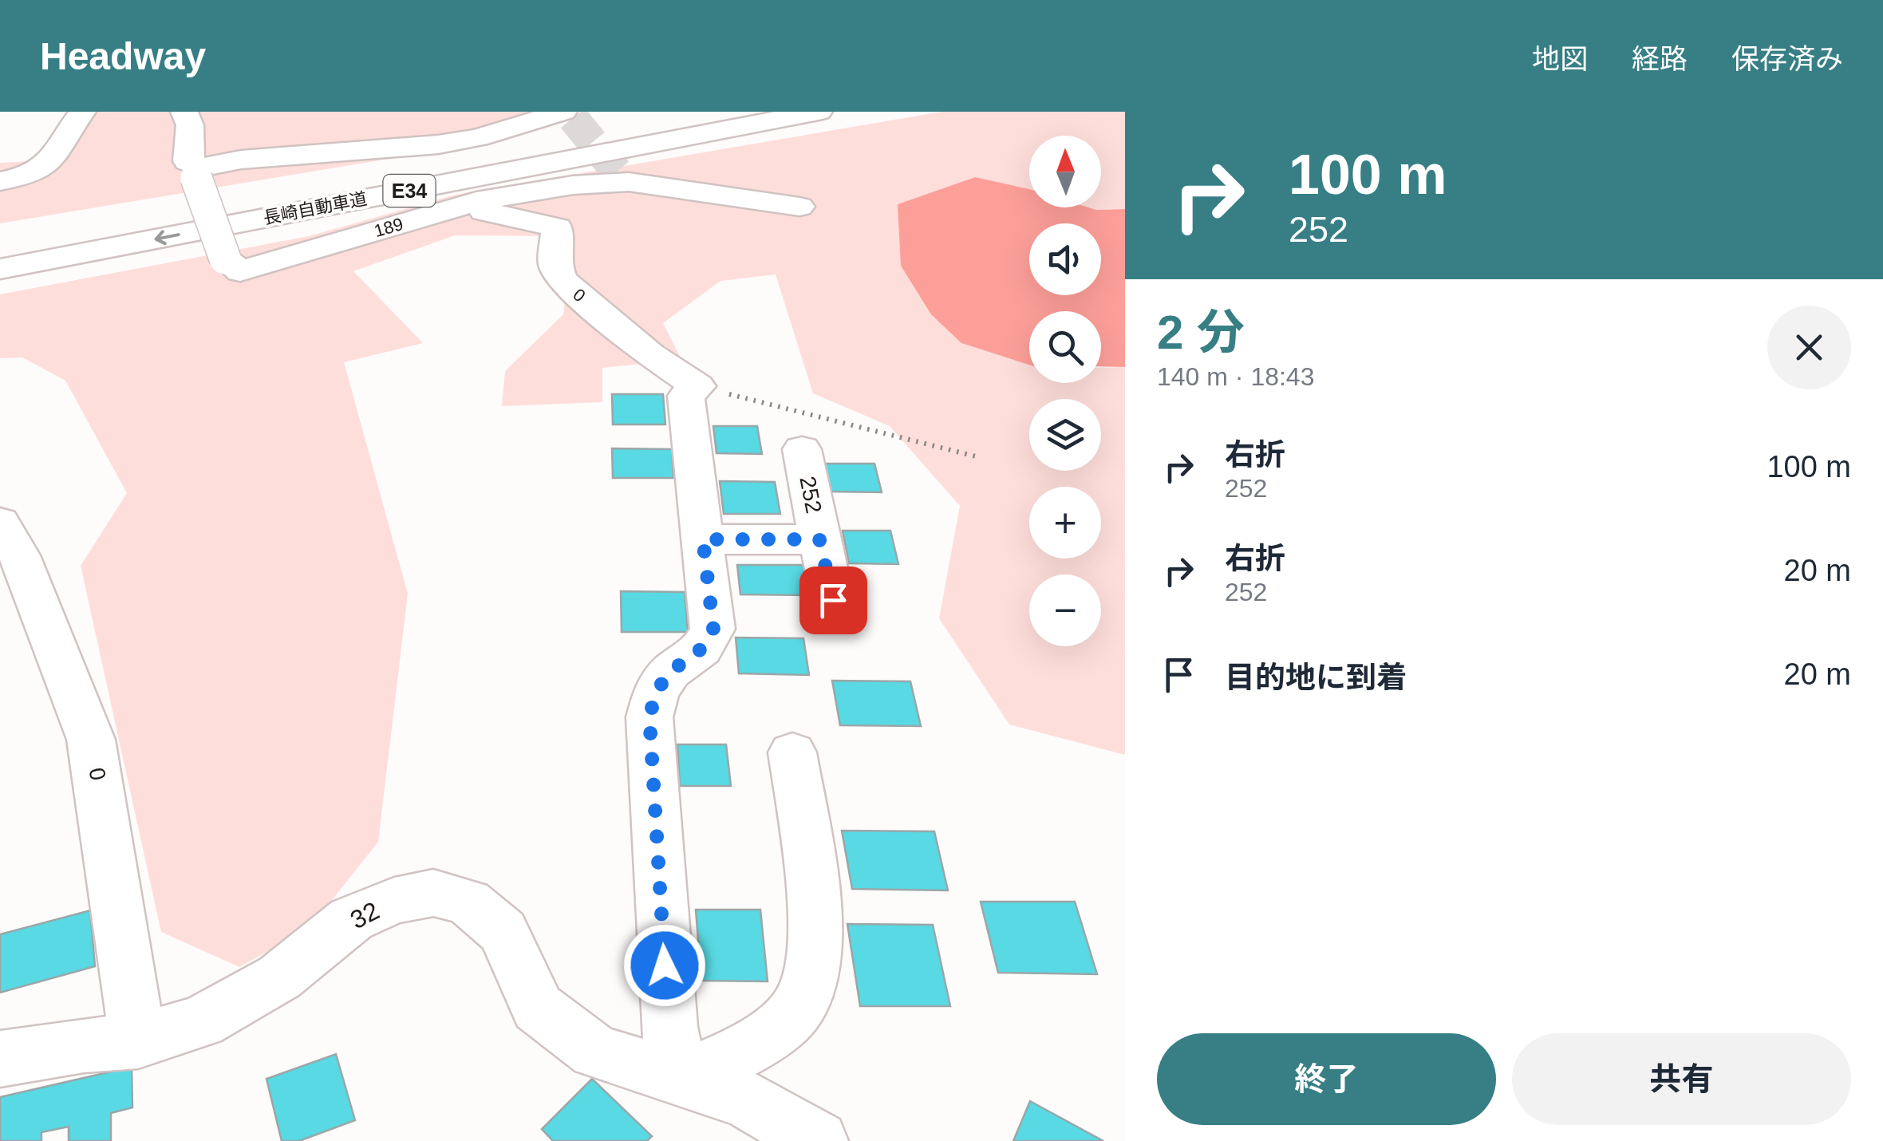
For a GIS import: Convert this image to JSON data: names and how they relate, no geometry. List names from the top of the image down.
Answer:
{
  "streets": {
    "main road": [
      "E34",
      "長崎自動車道",
      "189",
      "0",
      "252",
      "32"
    ]
  },
  "crossings": [
    ["189", "0"],
    ["0", "32"]
  ],
  "north": "top",
  "page": {
    "header": "Headway",
    "nav": ["地図", "経路", "保存済み"],
    "turn": ["100 m", "252"],
    "map_buttons": ["+", "−"],
    "heading": ["2 分", "140 m · 18:43"],
    "list": [
      {
        "name": "右折",
        "note": "252",
        "value": "100 m"
      },
      {
        "name": "右折",
        "note": "252",
        "value": "20 m"
      },
      {
        "name": "目的地に到着",
        "value": "20 m"
      }
    ],
    "buttons": ["終了", "共有"]
  }
}
